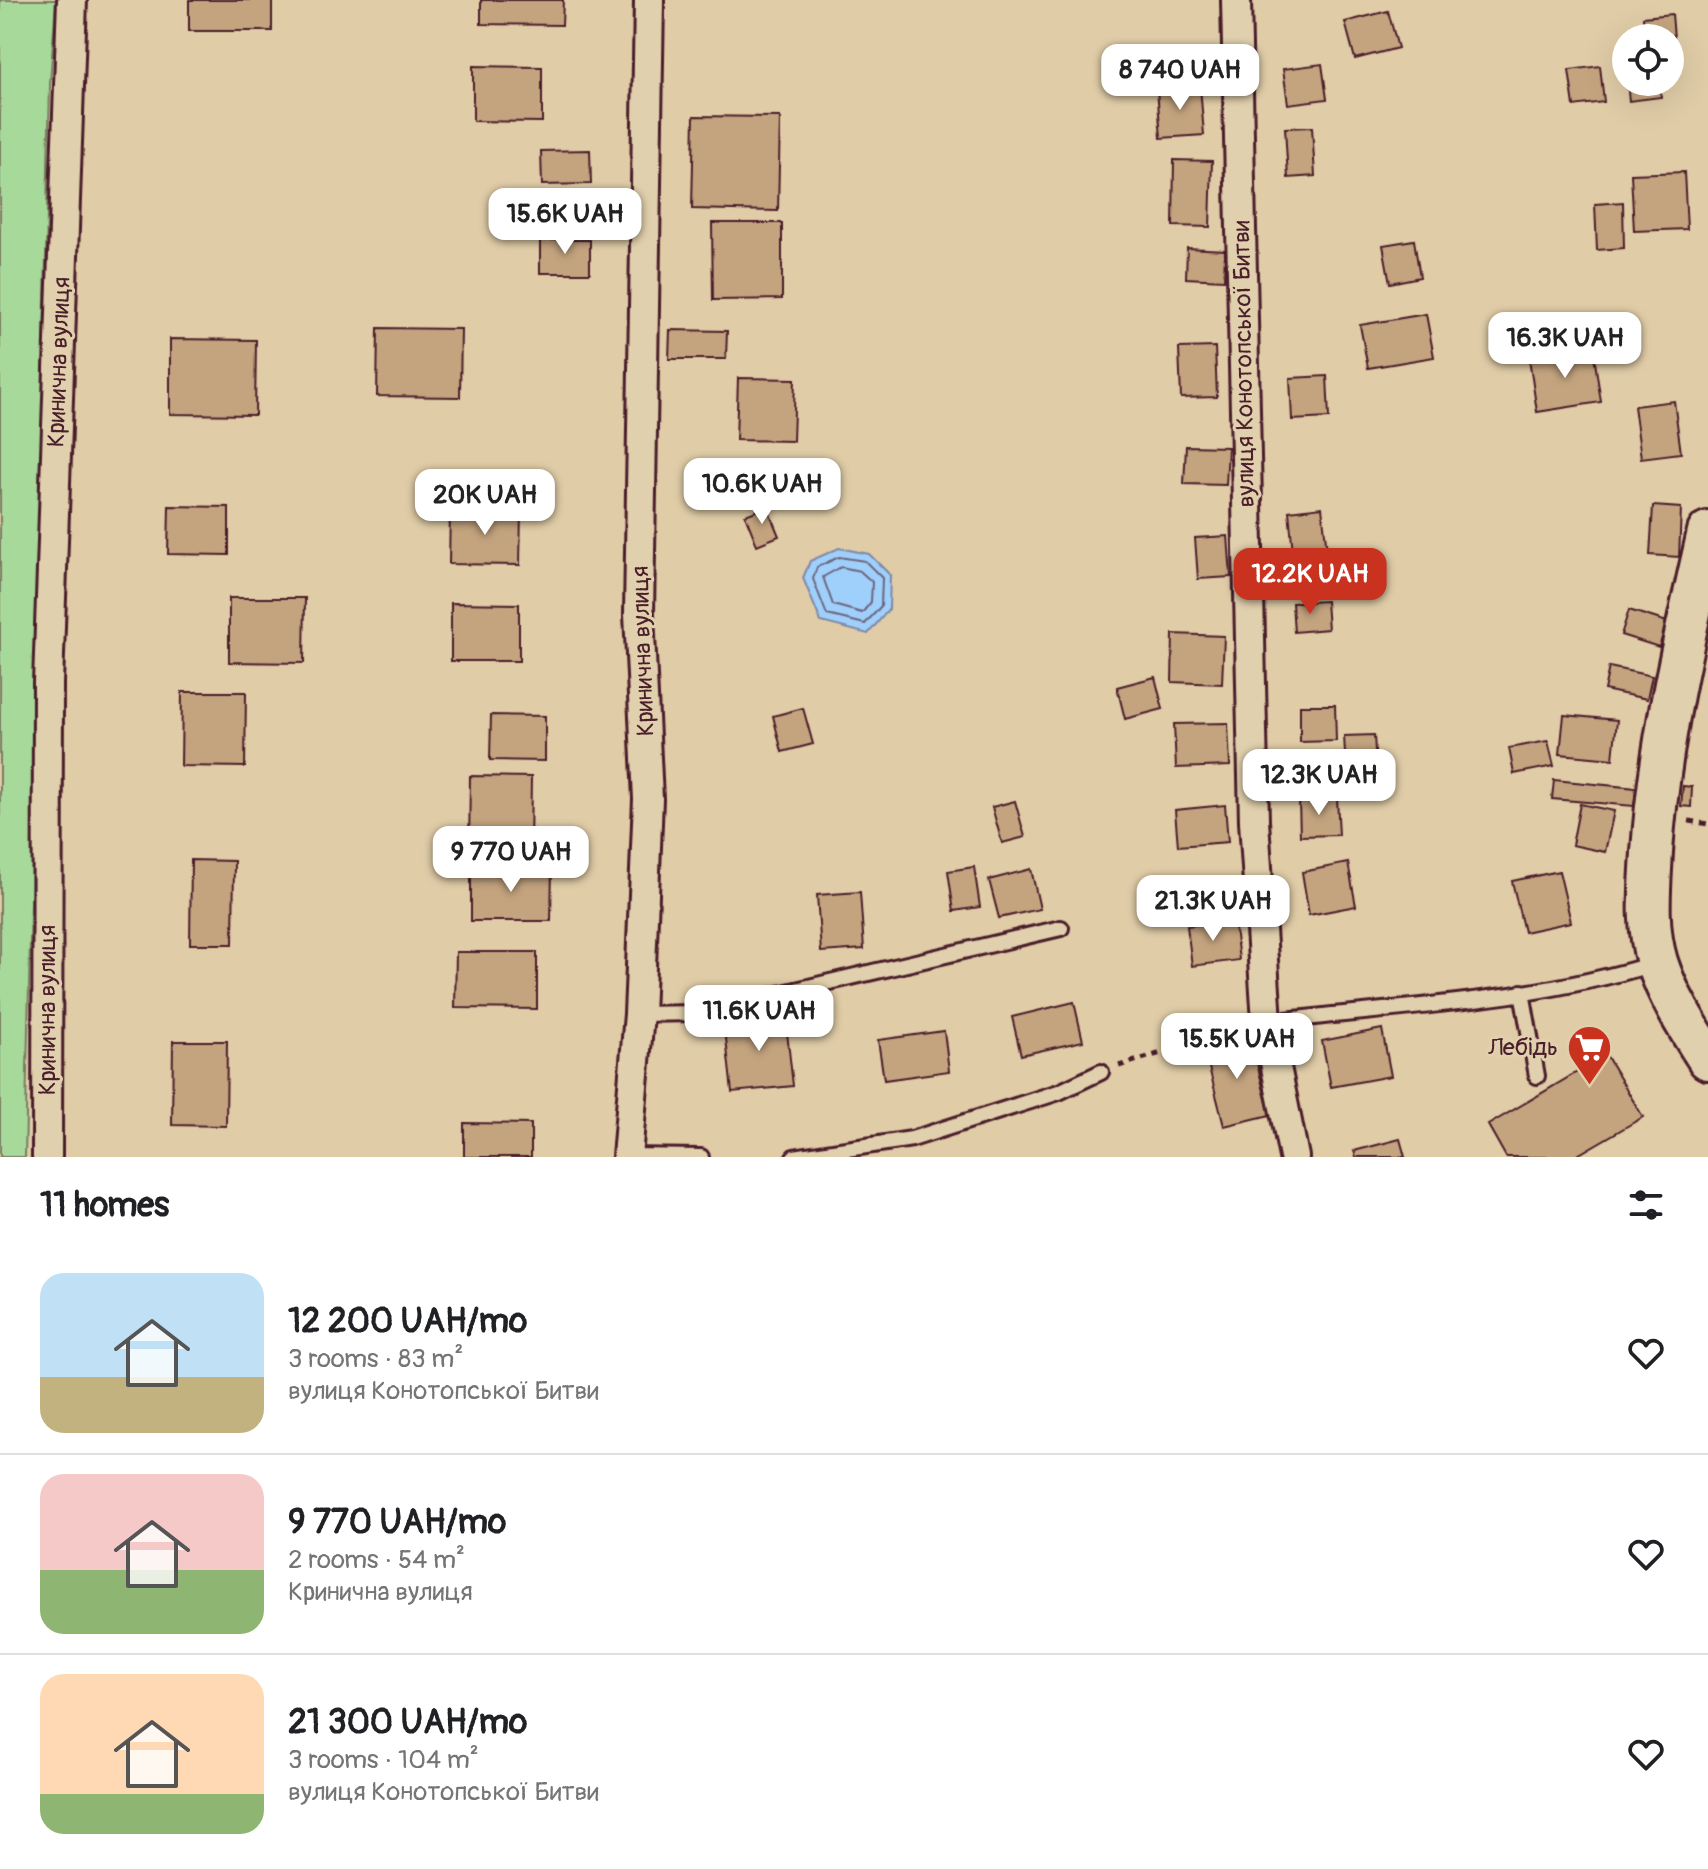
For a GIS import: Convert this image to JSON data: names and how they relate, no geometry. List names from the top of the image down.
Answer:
{
  "streets": {
    "street": ["Кринична вулиця", "вулиця Конотопської Битви"]
  },
  "places": {
    "supermarket": ["Лебідь"]
  },
  "page": {
    "price": [
      "8 740 UAH",
      "15.6K UAH",
      "16.3K UAH",
      "10.6K UAH",
      "20K UAH",
      "12.2K UAH",
      "12.3K UAH",
      "9 770 UAH",
      "21.3K UAH",
      "11.6K UAH",
      "15.5K UAH"
    ],
    "heading": "11 homes",
    "list": [
      {
        "name": "12 200 UAH/mo",
        "note": "3 rooms · 83 m² · вулиця Конотопської Битви"
      },
      {
        "name": "9 770 UAH/mo",
        "note": "2 rooms · 54 m² · Кринична вулиця"
      },
      {
        "name": "21 300 UAH/mo",
        "note": "3 rooms · 104 m² · вулиця Конотопської Битви"
      }
    ]
  }
}
